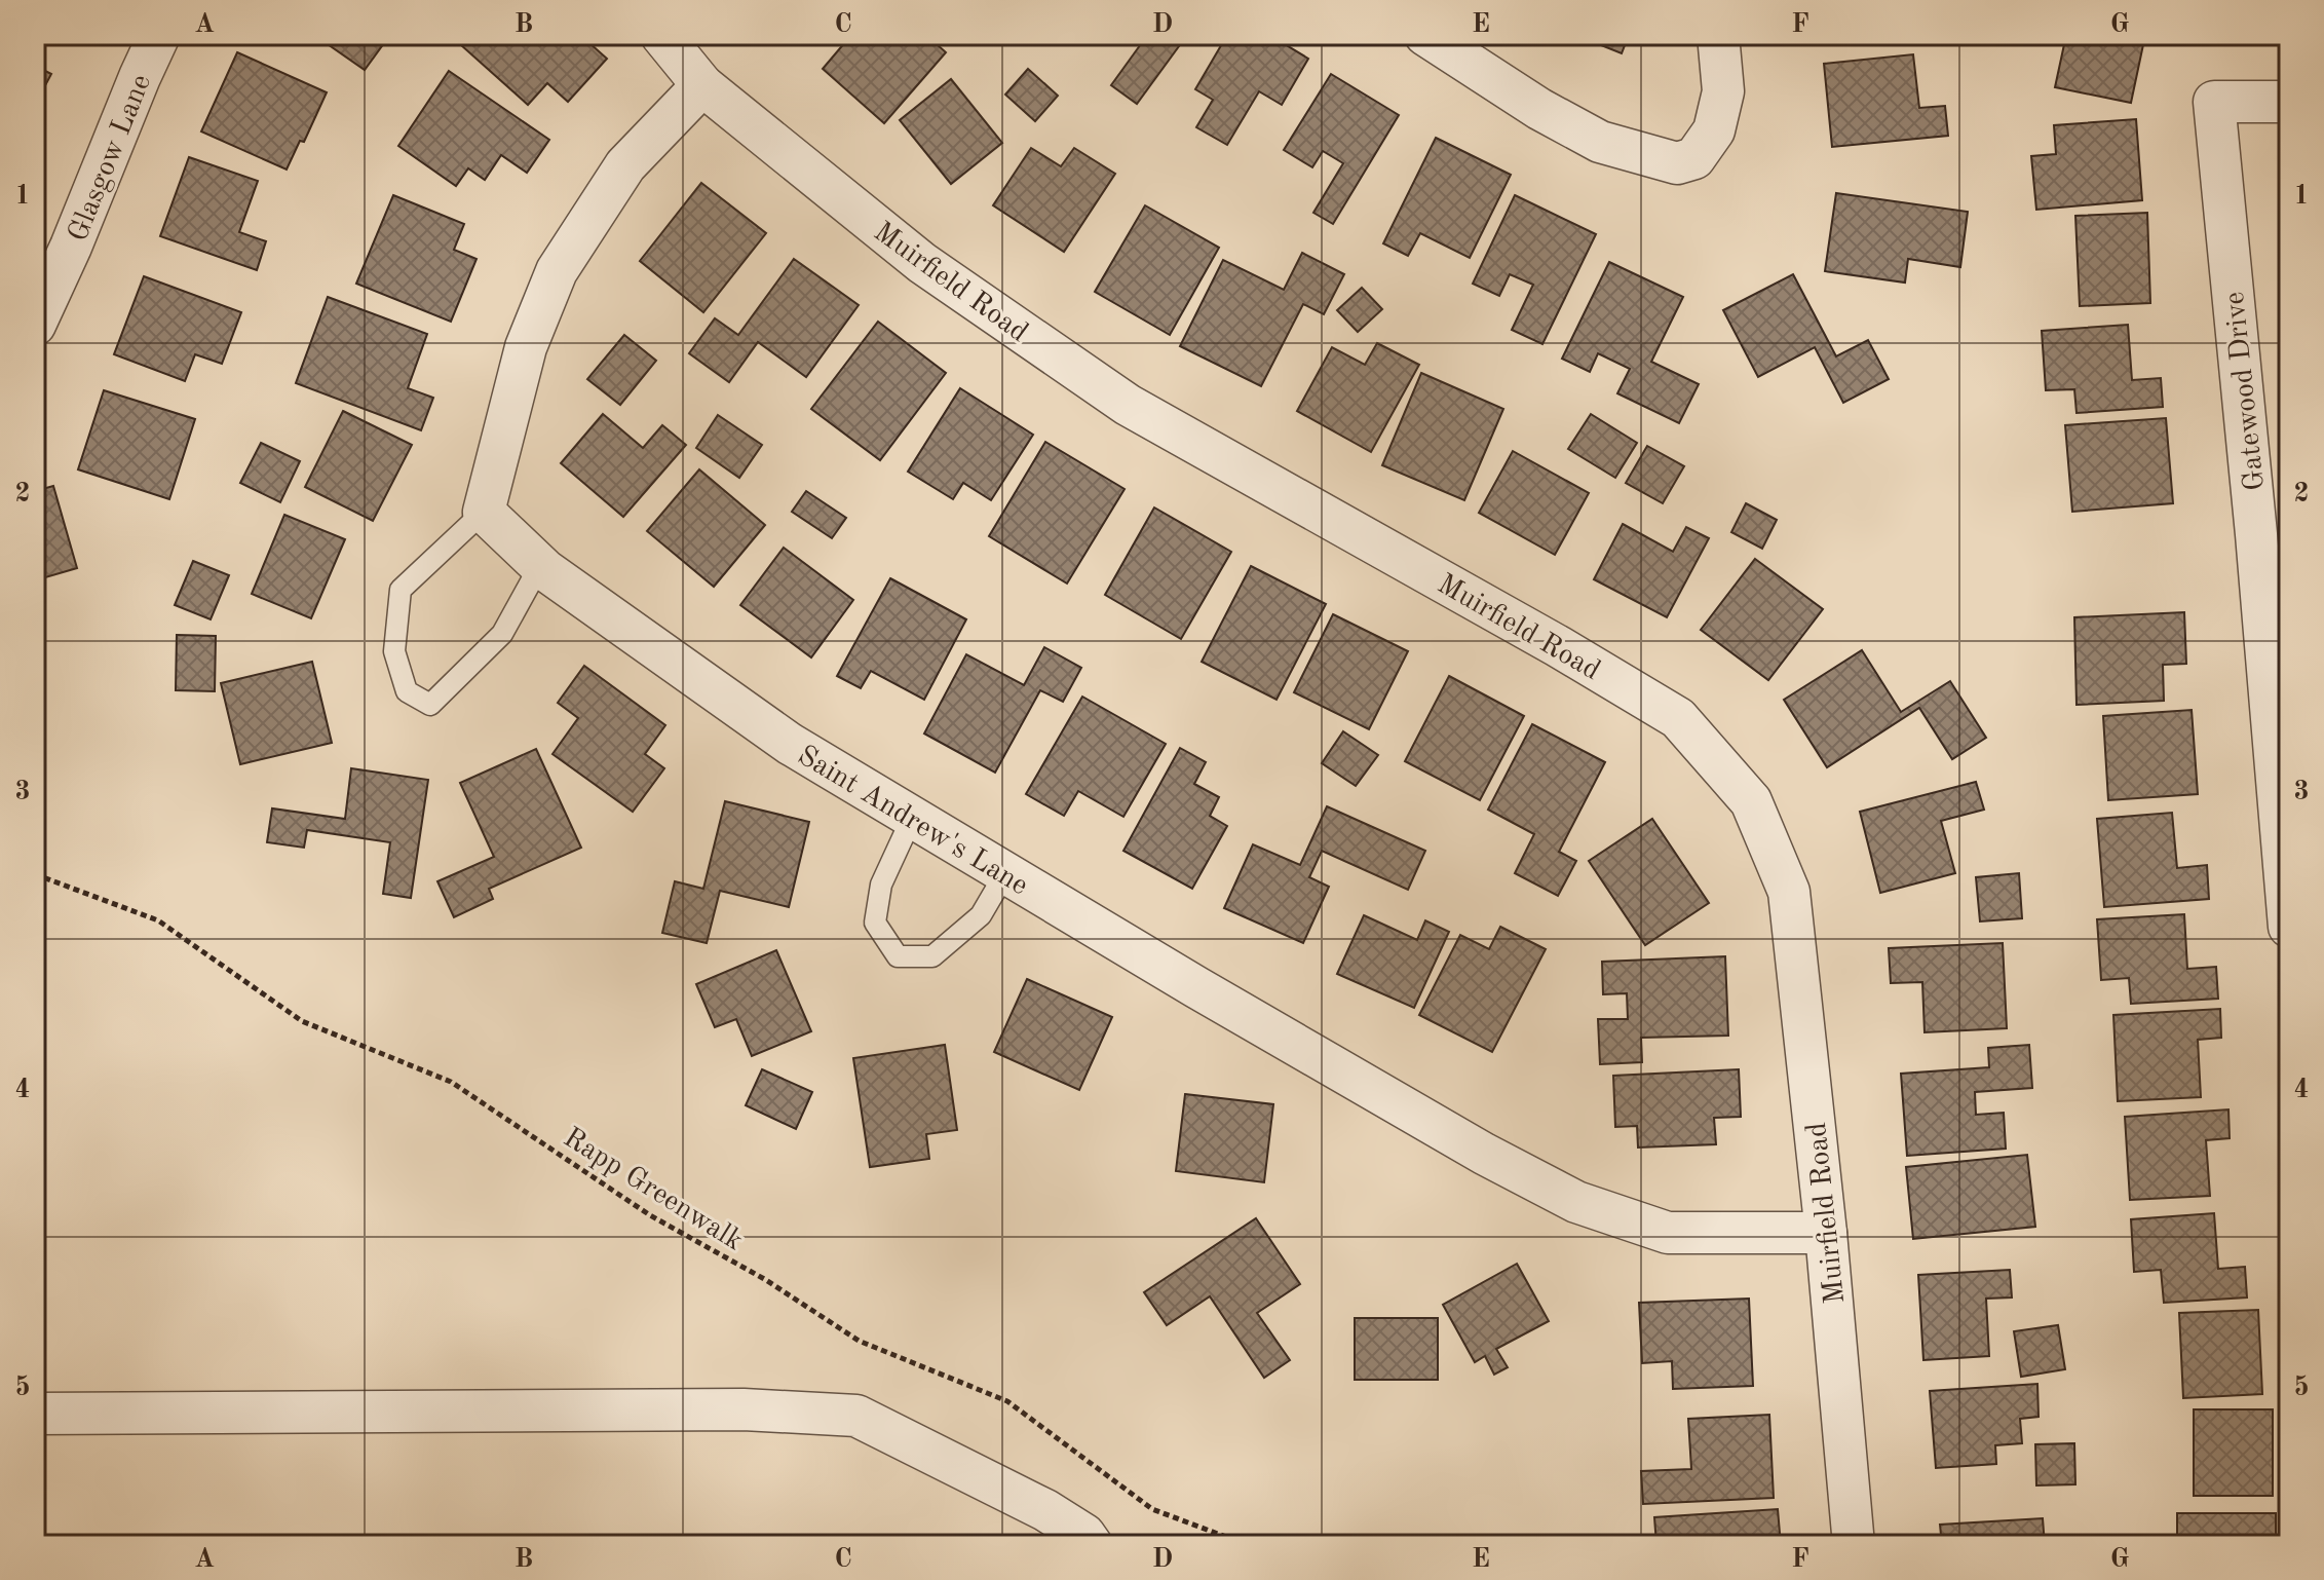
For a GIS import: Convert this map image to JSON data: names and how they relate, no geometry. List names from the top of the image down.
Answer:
{
  "streets": {
    "street": [
      "Glasgow Lane",
      "Muirfield Road",
      "Gatewood Drive",
      "Saint Andrew's Lane"
    ],
    "path": ["Rapp Greenwalk"]
  },
  "crossings": [
    ["Muirfield Road", "Saint Andrew's Lane"]
  ],
  "grid": {
    "columns": [
      "A",
      "B",
      "C",
      "D",
      "E",
      "F",
      "G"
    ],
    "rows": [
      "1",
      "2",
      "3",
      "4",
      "5"
    ]
  }
}
